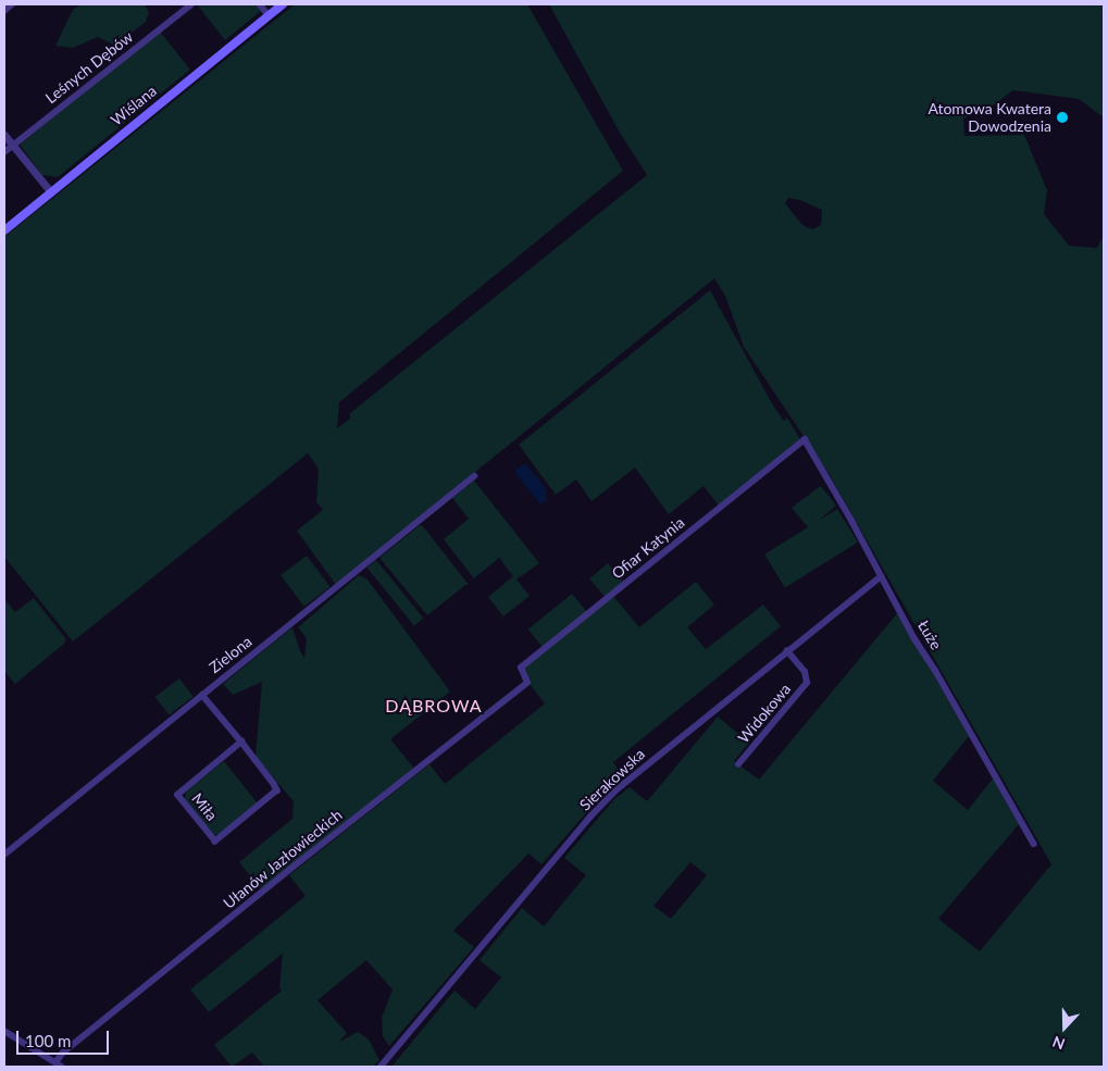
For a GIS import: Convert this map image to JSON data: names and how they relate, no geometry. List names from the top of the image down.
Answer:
{
  "streets": {
    "main road": ["Wiślana"],
    "street": [
      "Leśnych Dębów",
      "Ofiar Katynia",
      "Łuże",
      "Zielona",
      "Widokowa",
      "Sierakowska",
      "Miła",
      "Ułanów Jazłowieckich"
    ]
  },
  "crossings": [
    ["Ofiar Katynia", "Łuże"],
    ["Ofiar Katynia", "Ułanów Jazłowieckich"],
    ["Łuże", "Sierakowska"],
    ["Zielona", "Miła"],
    ["Widokowa", "Sierakowska"]
  ],
  "districts": ["DĄBROWA"],
  "places": ["Atomowa Kwatera Dowodzenia"],
  "scale_bar": "100 m",
  "north": "bottom"
}
